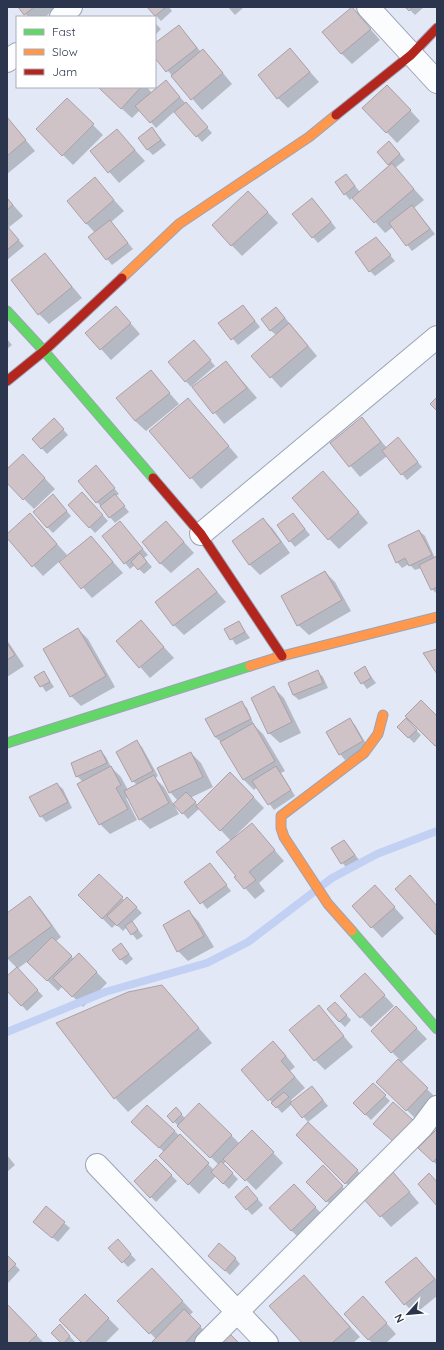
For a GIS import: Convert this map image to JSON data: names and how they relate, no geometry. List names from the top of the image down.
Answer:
{
  "legend": ["Fast", "Slow", "Jam"],
  "north": "bottom left"
}
